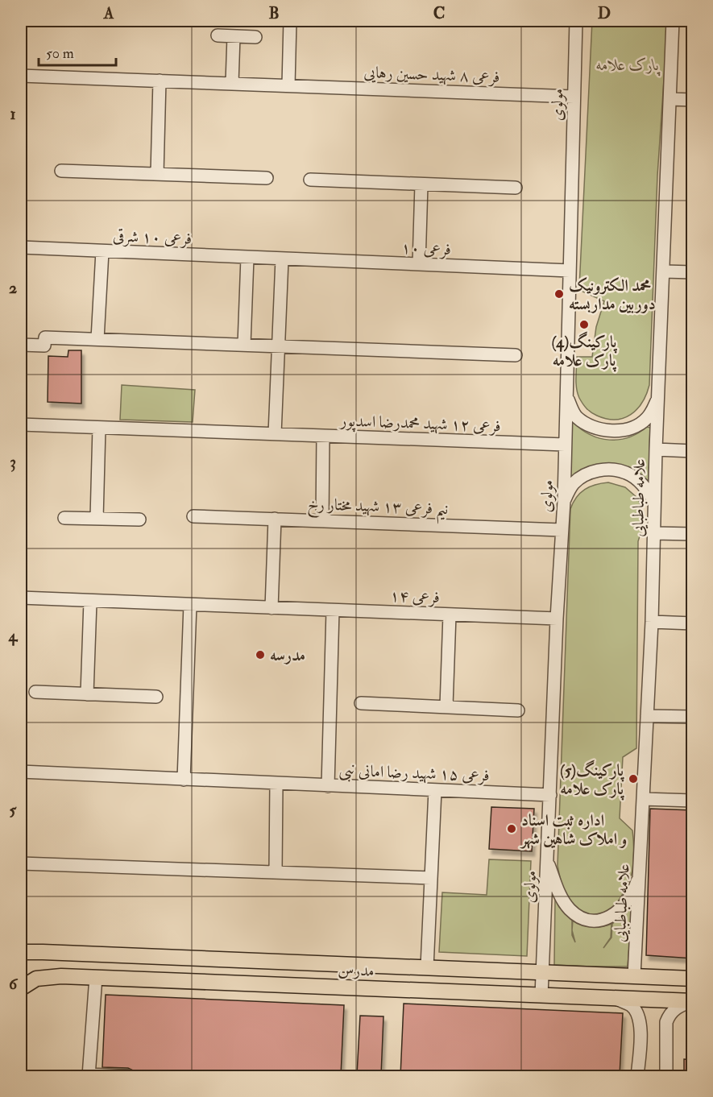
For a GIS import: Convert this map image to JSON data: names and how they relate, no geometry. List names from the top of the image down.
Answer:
{
  "streets": {
    "main road": ["مدرس"],
    "street": [
      "فرعی ۸ شهید حسین رهایی",
      "مولوی",
      "فرعی ۱۰ شرقی",
      "فرعی ۱۰",
      "فرعی ۱۲ شهید محمدرضا اسدپور",
      "علامه طباطبایی",
      "نیم فرعی ۱۳ شهید مختار رخ",
      "فرعی ۱۴",
      "فرعی ۱۵ شهید رضا امانی نبی"
    ]
  },
  "crossings": [
    ["فرعی ۸ شهید حسین رهایی", "مولوی"],
    ["مولوی", "فرعی ۱۰"],
    ["مولوی", "فرعی ۱۲ شهید محمدرضا اسدپور"],
    ["مولوی", "نیم فرعی ۱۳ شهید مختار رخ"],
    ["مولوی", "فرعی ۱۴"],
    ["مولوی", "فرعی ۱۵ شهید رضا امانی نبی"],
    ["مولوی", "مدرس"],
    ["فرعی ۱۰ شرقی", "فرعی ۱۰"],
    ["علامه طباطبایی", "مدرس"]
  ],
  "parks": ["پارک علامه"],
  "places": [
    "محمد الکترونیک دوربین مداربسته",
    "پارکینگ(4) پارک علامه",
    "مدرسه",
    "پارکینگ(5) پارک علامه",
    "اداره ثبت اسناد و املاک شاهین شهر"
  ],
  "scale_bar": "50 m",
  "grid": {
    "columns": [
      "A",
      "B",
      "C",
      "D"
    ],
    "rows": [
      "1",
      "2",
      "3",
      "4",
      "5",
      "6"
    ]
  }
}
